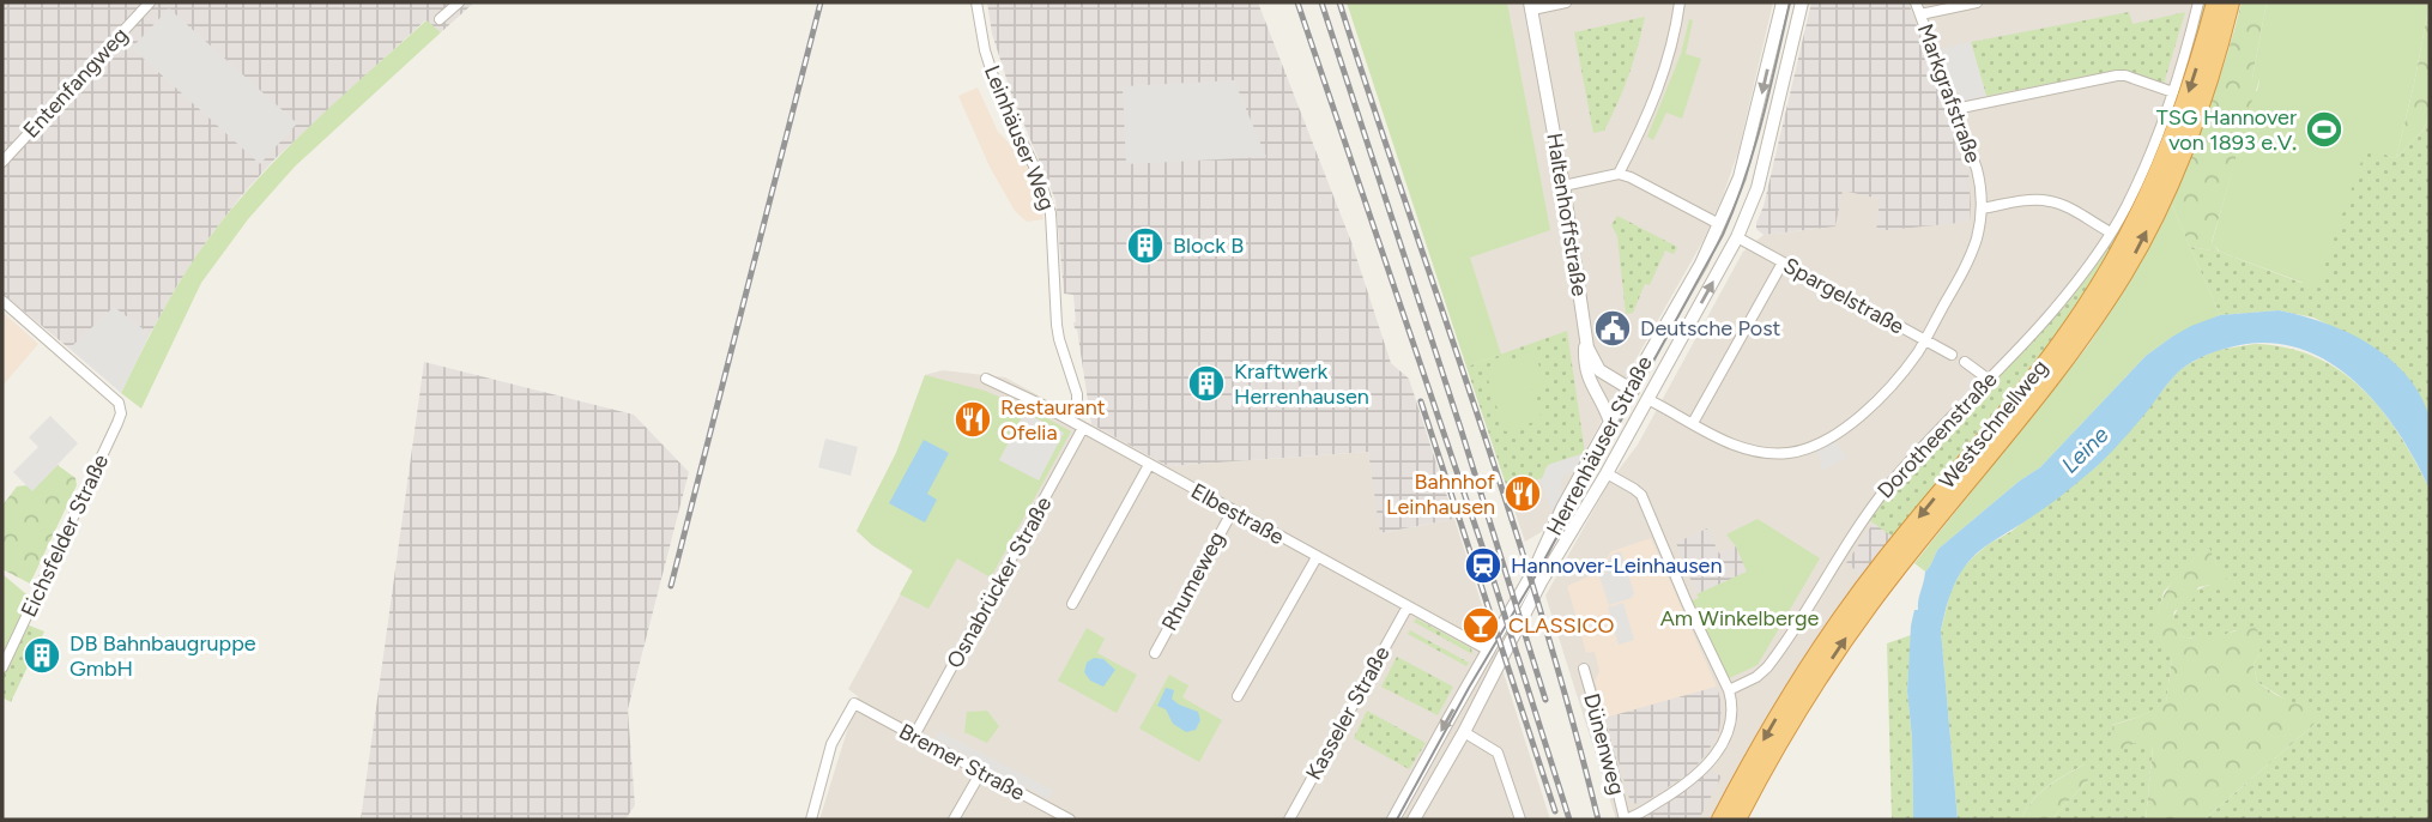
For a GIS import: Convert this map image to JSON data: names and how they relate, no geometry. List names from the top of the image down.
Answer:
{
  "streets": {
    "highway": ["Westschnellweg"],
    "street": [
      "Entenfangweg",
      "Markgrafstraße",
      "Leinhäuser Weg",
      "Haltenhoffstraße",
      "Spargelstraße",
      "Dorotheenstraße",
      "Herrenhäuser Straße",
      "Elbestraße",
      "Eichsfelder Straße",
      "Rhumeweg",
      "Osnabrücker Straße",
      "Kasseler Straße",
      "Dünenweg",
      "Bremer Straße"
    ]
  },
  "crossings": [
    ["Markgrafstraße", "Haltenhoffstraße"],
    ["Markgrafstraße", "Spargelstraße"],
    ["Markgrafstraße", "Herrenhäuser Straße"],
    ["Leinhäuser Weg", "Elbestraße"],
    ["Haltenhoffstraße", "Herrenhäuser Straße"],
    ["Spargelstraße", "Herrenhäuser Straße"],
    ["Herrenhäuser Straße", "Elbestraße"],
    ["Elbestraße", "Rhumeweg"],
    ["Elbestraße", "Osnabrücker Straße"],
    ["Elbestraße", "Kasseler Straße"],
    ["Osnabrücker Straße", "Bremer Straße"]
  ],
  "water": ["Leine"],
  "parks": ["Am Winkelberge"],
  "places": {
    "sports": ["TSG Hannover von 1893 e.V."],
    "building": ["Block B", "Kraftwerk Herrenhausen", "DB Bahnbaugruppe GmbH"],
    "public building": ["Deutsche Post"],
    "restaurant": ["Restaurant Ofelia", "Bahnhof Leinhausen"],
    "station": ["Hannover-Leinhausen"],
    "bar": ["CLASSICO"]
  }
}
